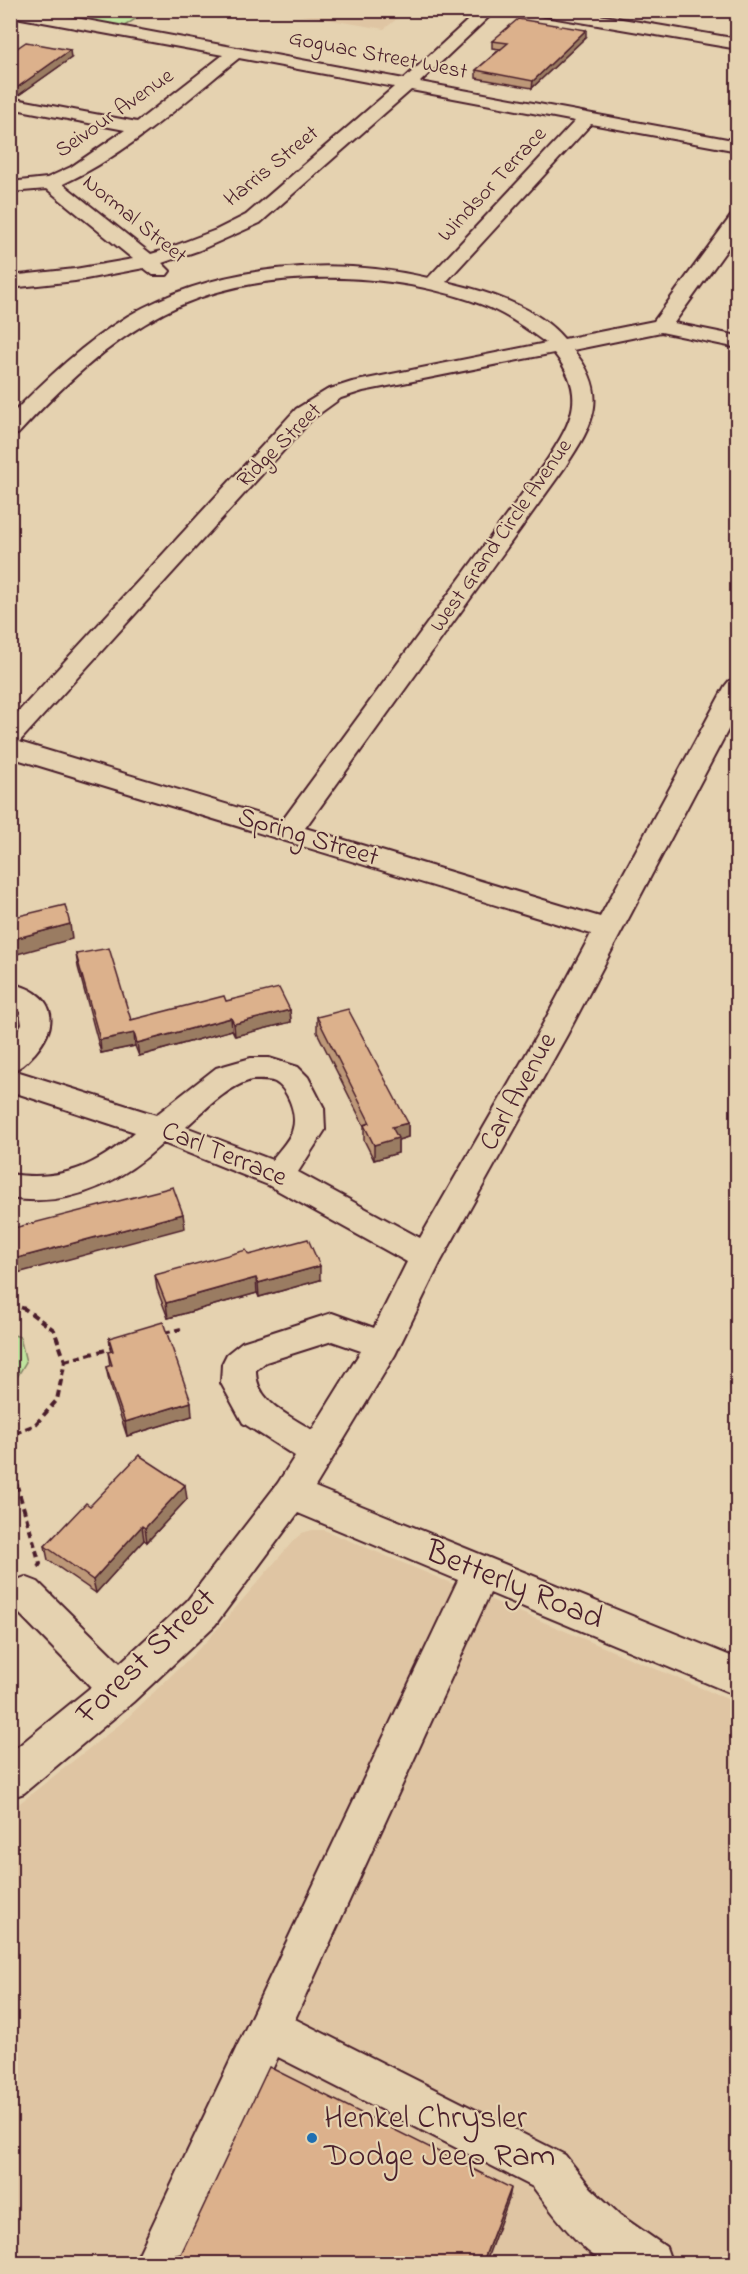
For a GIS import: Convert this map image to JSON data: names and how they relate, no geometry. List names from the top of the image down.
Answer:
{
  "streets": {
    "street": [
      "Goguac Street West",
      "Seivour Avenue",
      "Harris Street",
      "Windsor Terrace",
      "Normal Street",
      "Ridge Street",
      "West Grand Circle Avenue",
      "Spring Street",
      "Carl Avenue",
      "Carl Terrace",
      "Betterly Road",
      "Forest Street"
    ]
  },
  "crossings": [
    ["Goguac Street West", "Seivour Avenue"],
    ["Goguac Street West", "Harris Street"],
    ["Goguac Street West", "Windsor Terrace"],
    ["Seivour Avenue", "Normal Street"],
    ["Harris Street", "Normal Street"],
    ["Windsor Terrace", "West Grand Circle Avenue"],
    ["Normal Street", "West Grand Circle Avenue"],
    ["Ridge Street", "West Grand Circle Avenue"],
    ["West Grand Circle Avenue", "Spring Street"],
    ["Spring Street", "Carl Avenue"],
    ["Carl Avenue", "Carl Terrace"],
    ["Carl Avenue", "Betterly Road"],
    ["Carl Avenue", "Forest Street"],
    ["Betterly Road", "Forest Street"]
  ],
  "places": ["Henkel Chrysler Dodge Jeep Ram"]
}
